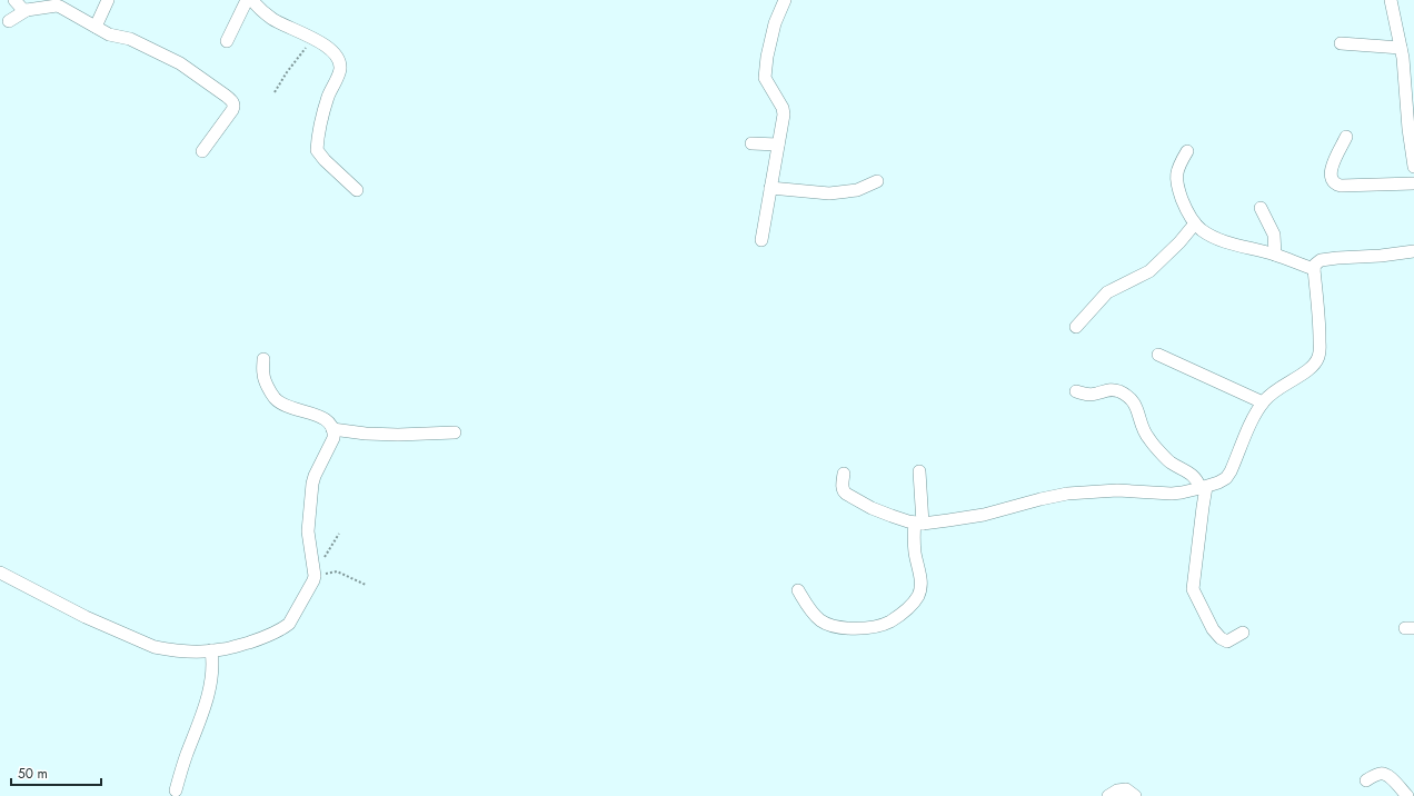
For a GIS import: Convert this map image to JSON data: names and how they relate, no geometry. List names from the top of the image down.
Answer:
{
  "scale_bar": "50 m"
}
